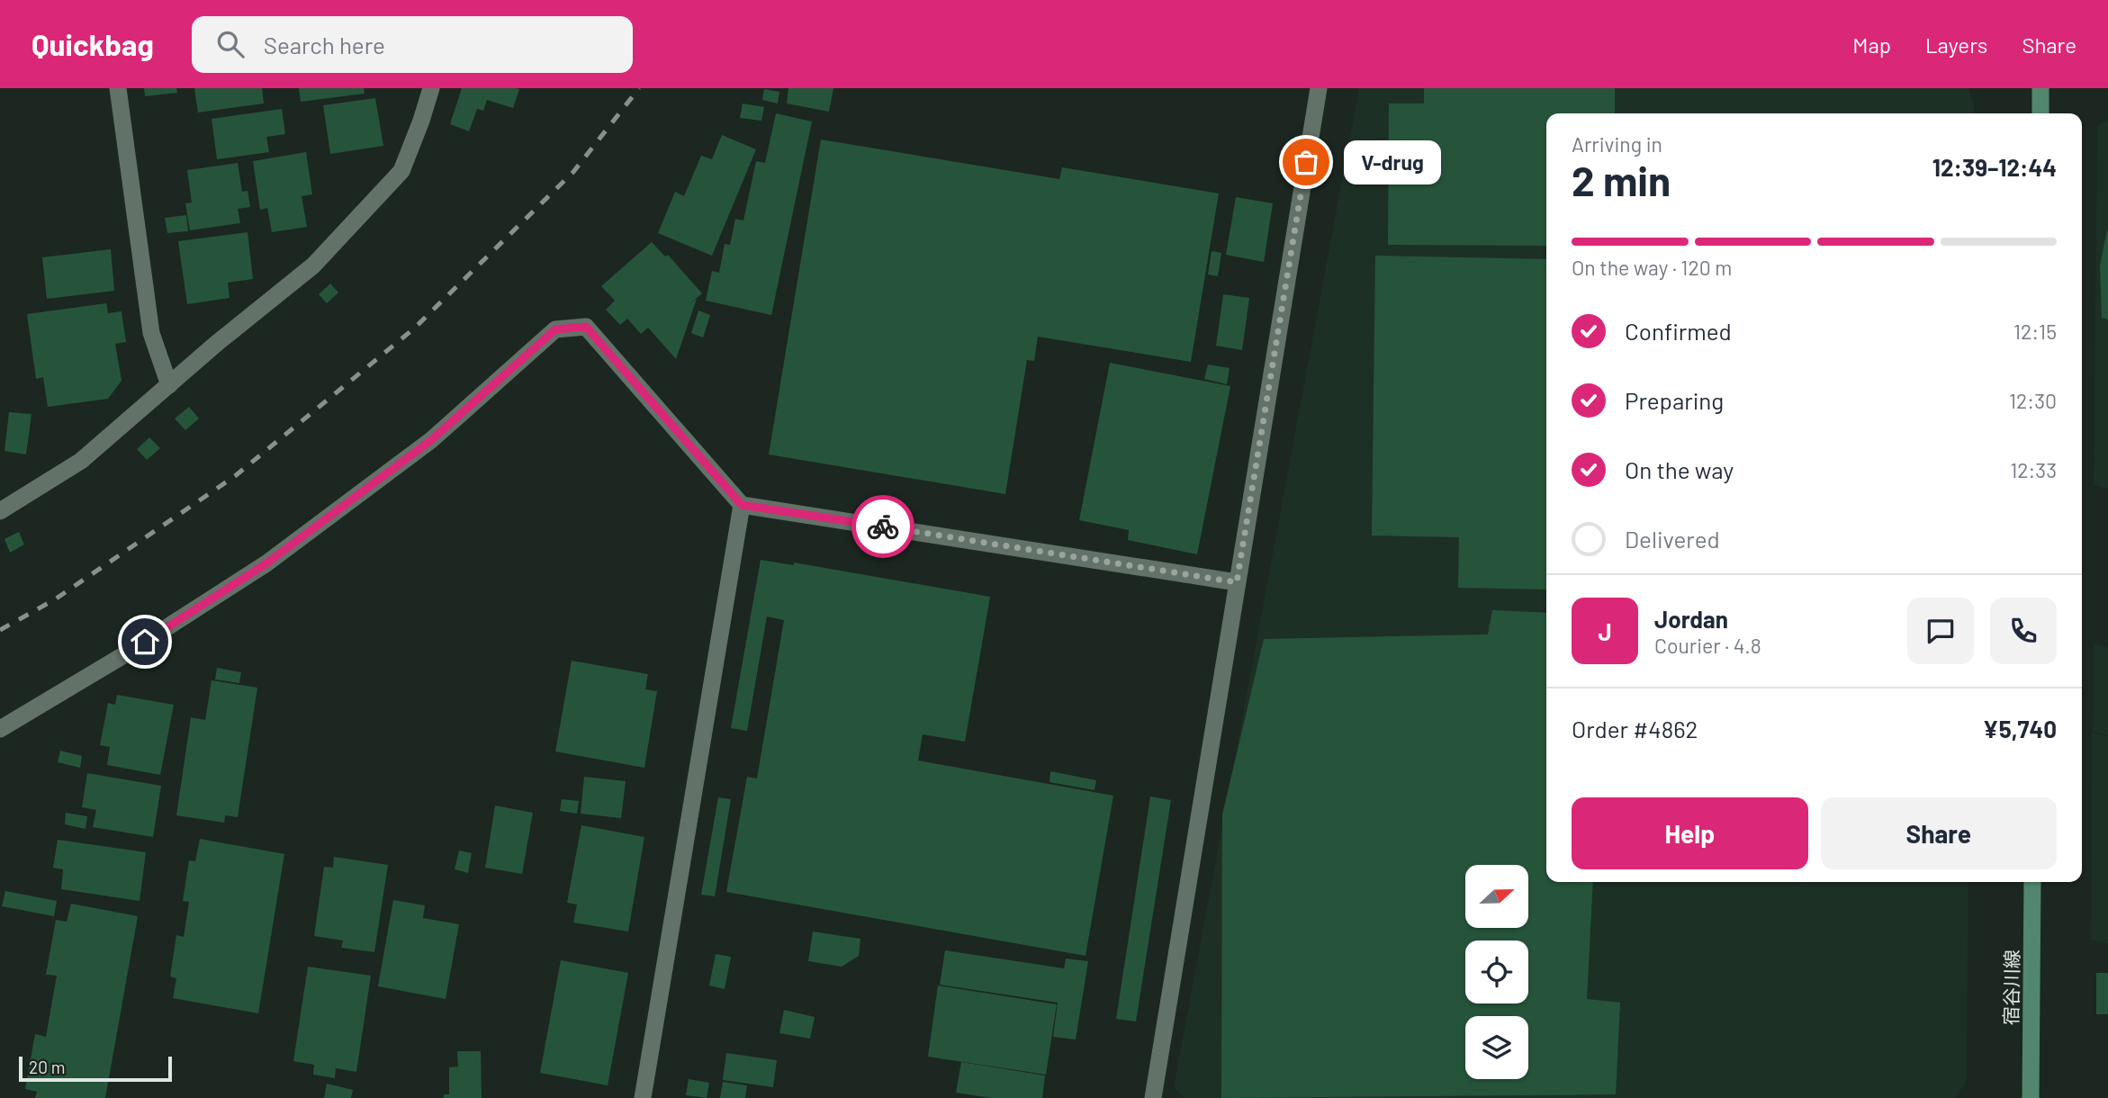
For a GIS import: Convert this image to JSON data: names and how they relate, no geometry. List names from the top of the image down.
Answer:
{
  "streets": {
    "main road": ["宿谷川線"]
  },
  "places": ["V-drug"],
  "scale_bar": "20 m",
  "north": "right",
  "page": {
    "header": "Quickbag",
    "search": "Search here",
    "nav": ["Map", "Layers", "Share"],
    "heading": ["2 min", "Arriving in", "12:39–12:44"],
    "panel": [
      "Jordan",
      "Courier · 4.8",
      "Order #4862",
      "¥5,740"
    ],
    "bubble": "V-drug",
    "bar": "On the way · 120 m",
    "list": [
      ["Confirmed", "12:15"],
      ["Preparing", "12:30"],
      ["On the way", "12:33"],
      "Delivered"
    ],
    "round": "J",
    "buttons": ["Help", "Share"],
    "scale": "20 m"
  }
}
